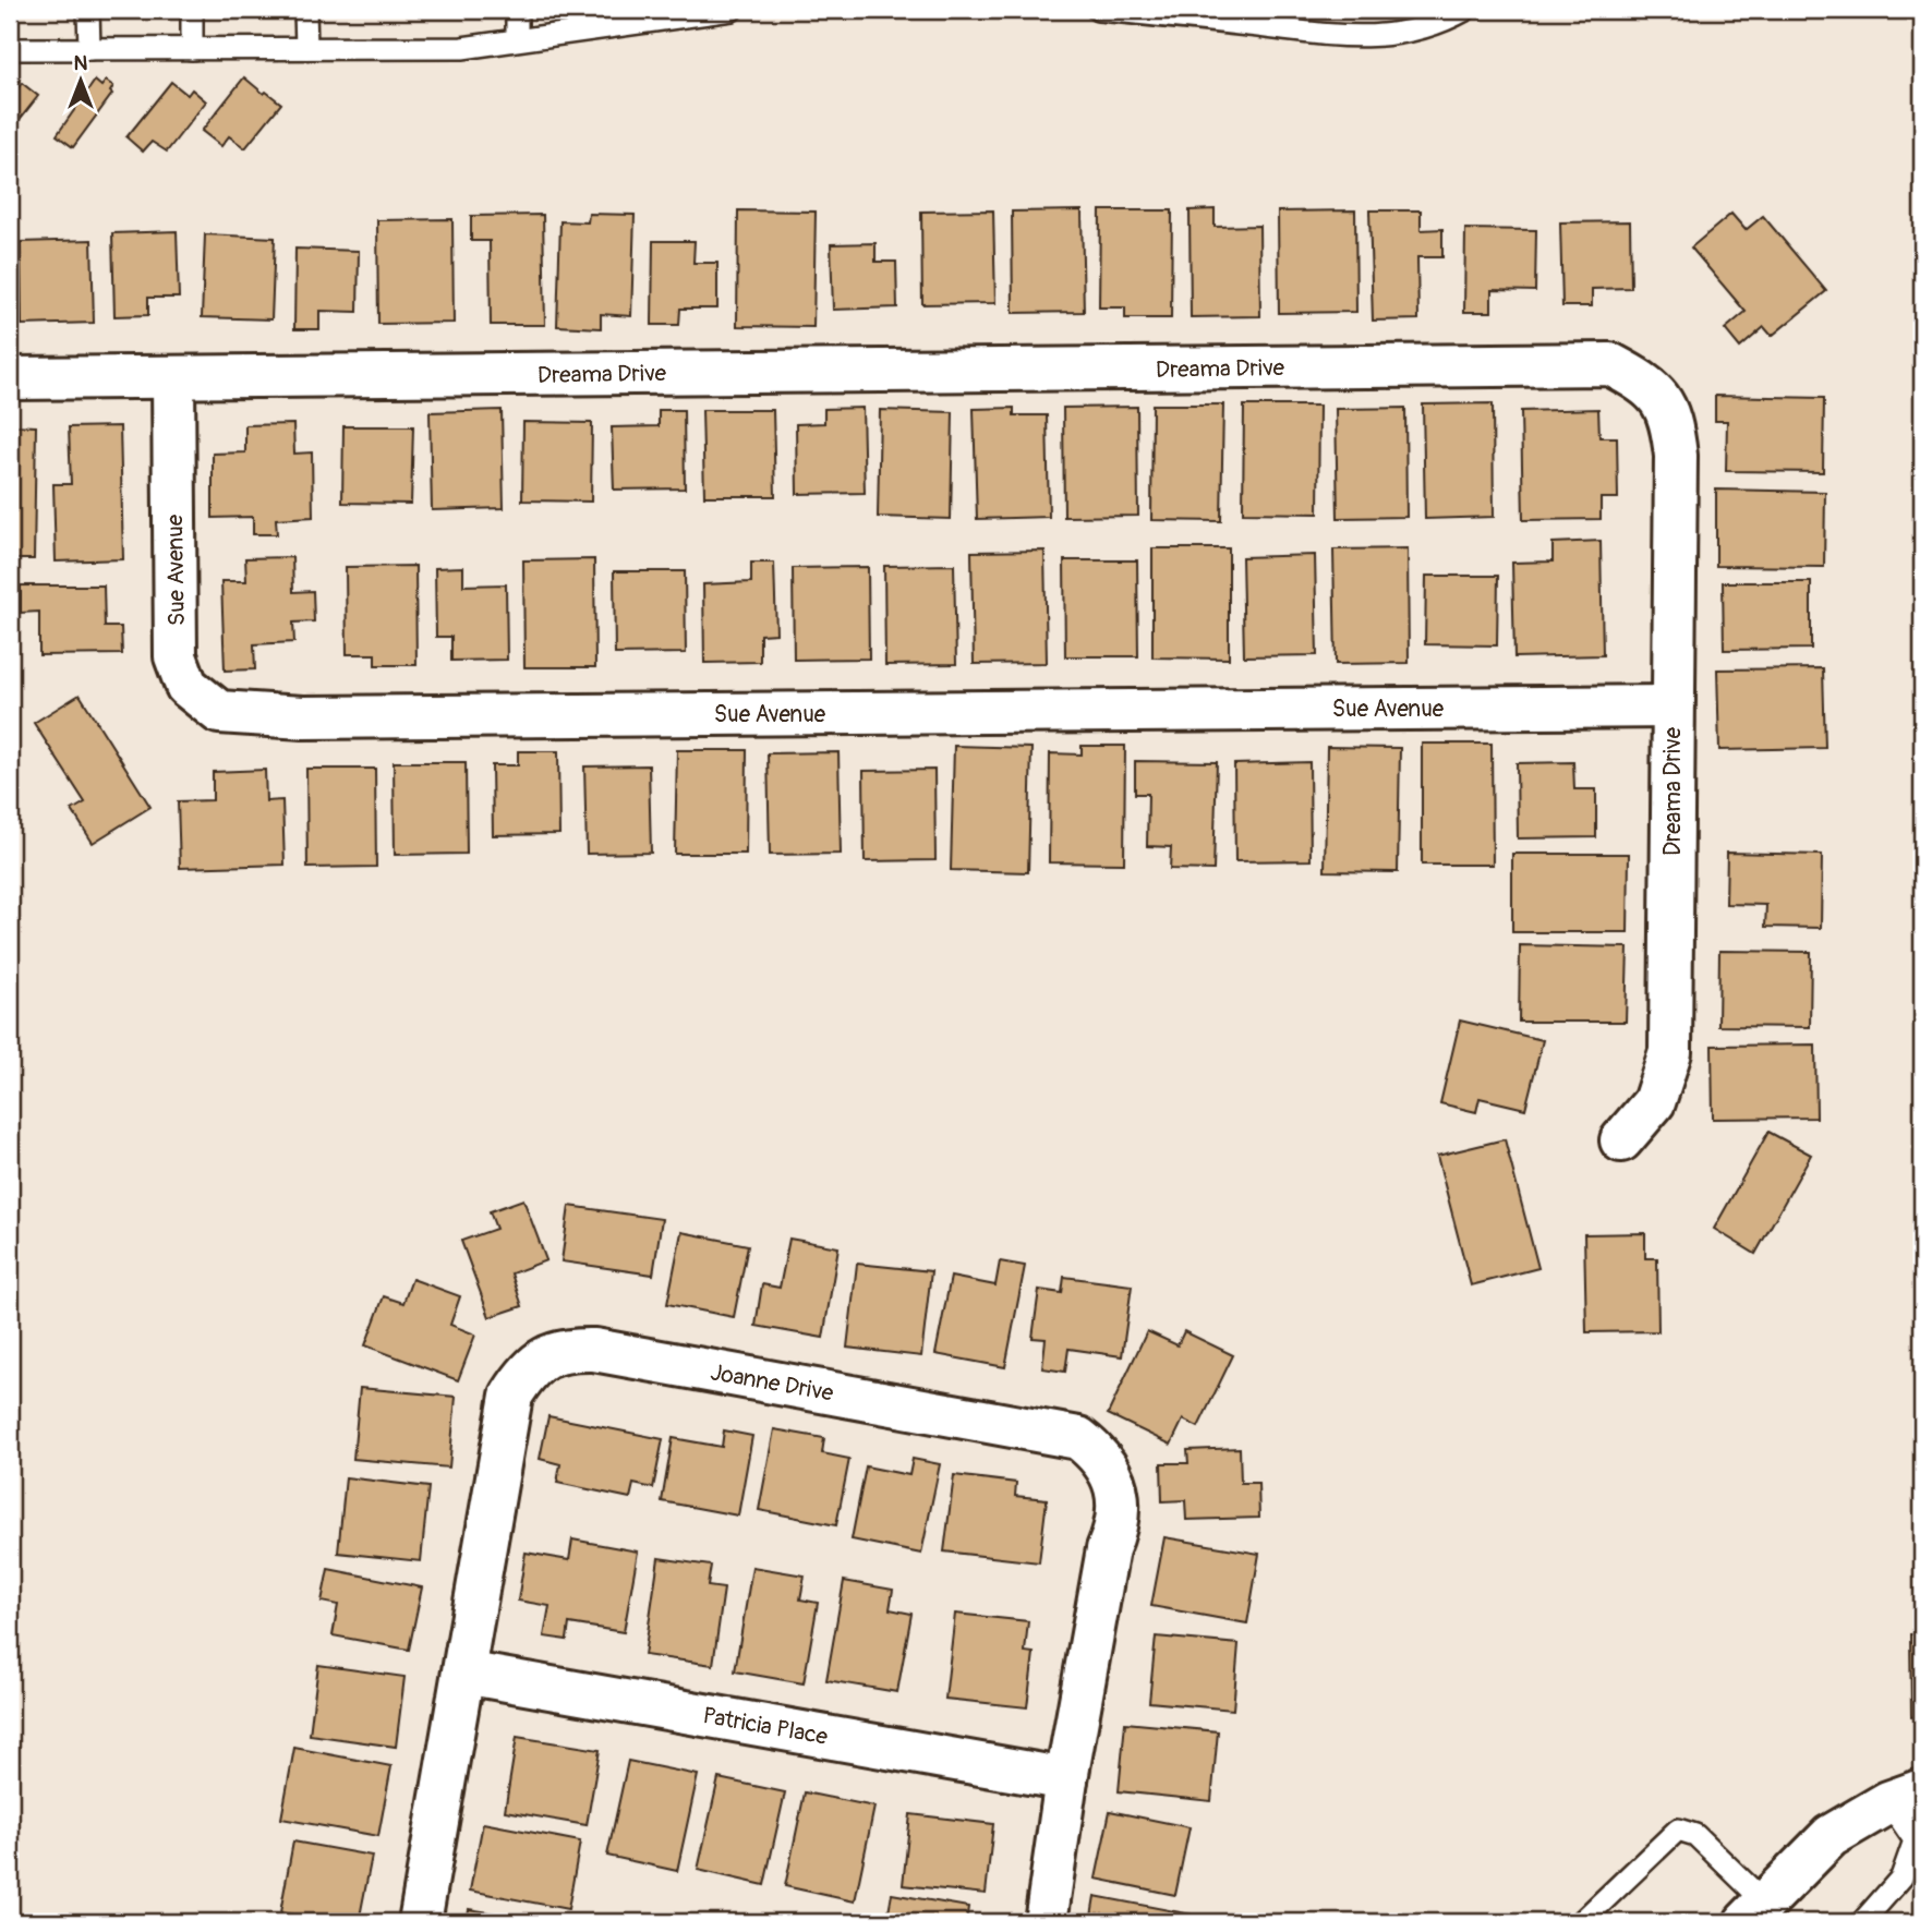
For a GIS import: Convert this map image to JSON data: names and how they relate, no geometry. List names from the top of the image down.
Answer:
{
  "streets": {
    "street": [
      "Dreama Drive",
      "Sue Avenue",
      "Joanne Drive",
      "Patricia Place"
    ]
  },
  "crossings": [
    ["Dreama Drive", "Sue Avenue"],
    ["Joanne Drive", "Patricia Place"]
  ],
  "north": "top"
}
